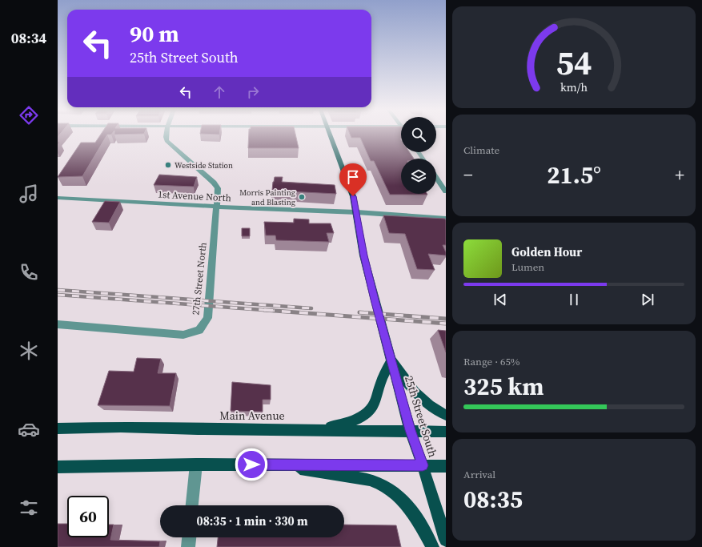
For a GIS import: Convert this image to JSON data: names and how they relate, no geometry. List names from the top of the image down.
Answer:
{
  "streets": {
    "main road": ["Main Avenue", "25th Street South"],
    "street": ["1st Avenue North", "27th Street North"]
  },
  "crossings": [
    ["1st Avenue North", "27th Street North"],
    ["1st Avenue North", "25th Street South"],
    ["Main Avenue", "25th Street South"]
  ],
  "places": ["Westside Station", "Morris Painting and Blasting"],
  "page": {
    "tabs": "08:34",
    "turn": ["90 m", "25th Street South"],
    "tile": [
      "Climate",
      ["Range · 65%", "325 km"],
      ["Arrival", "08:35"]
    ],
    "heat": ["−", "21.5°", "+"],
    "song": ["Golden Hour", "Lumen"],
    "limit": "60",
    "trip": "08:35 · 1 min · 330 m",
    "gauge": ["54", "km/h"]
  }
}
